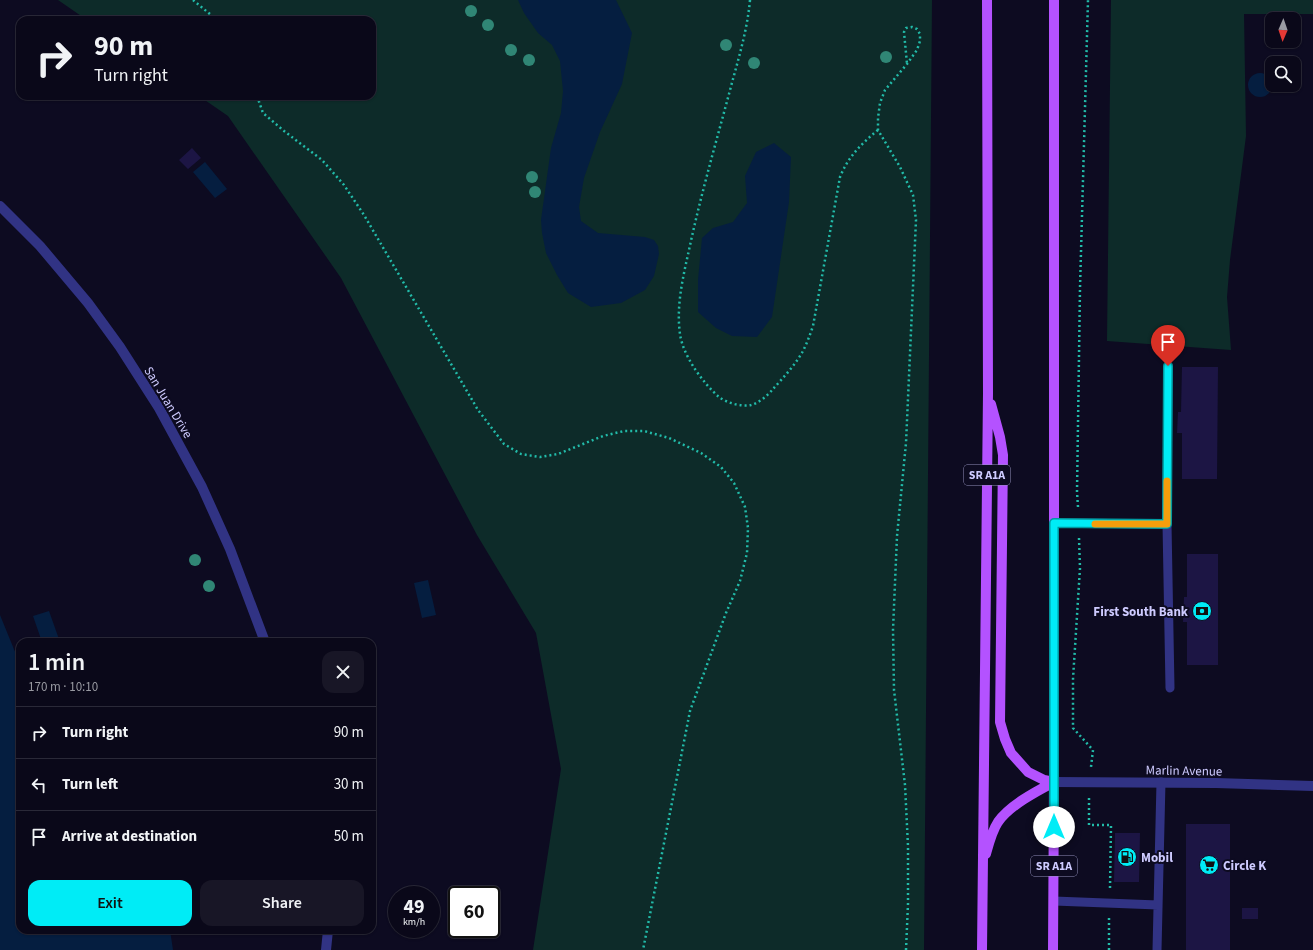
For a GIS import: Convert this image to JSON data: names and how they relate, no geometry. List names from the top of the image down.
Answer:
{
  "streets": {
    "main road": ["SR A1A"],
    "street": ["San Juan Drive", "Marlin Avenue"]
  },
  "crossings": [
    ["SR A1A", "Marlin Avenue"]
  ],
  "places": {
    "bank": ["First South Bank"],
    "fuel station": ["Mobil"],
    "supermarket": ["Circle K"]
  },
  "north": "bottom",
  "page": {
    "turn": ["90 m", "Turn right"],
    "heading": ["1 min", "170 m · 10:10"],
    "list": [
      {
        "name": "Turn right",
        "value": "90 m"
      },
      {
        "name": "Turn left",
        "value": "30 m"
      },
      {
        "name": "Arrive at destination",
        "value": "50 m"
      }
    ],
    "buttons": ["Exit", "Share"],
    "speed": "49 km/h",
    "limit": "60"
  }
}
